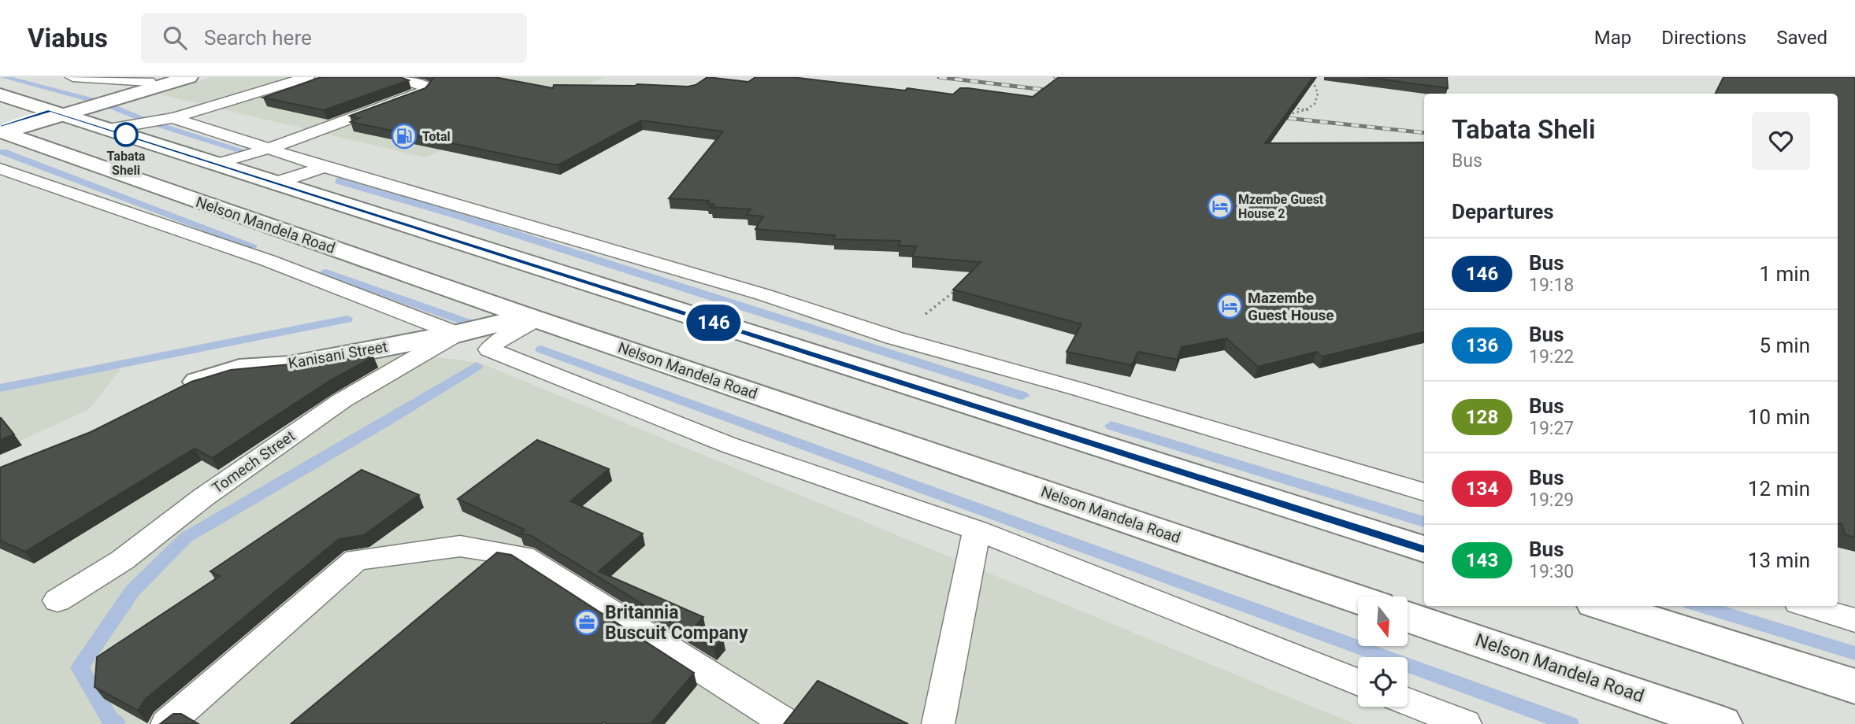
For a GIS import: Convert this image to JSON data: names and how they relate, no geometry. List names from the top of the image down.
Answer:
{
  "streets": {
    "main road": ["Nelson Mandela Road", "Kanisani Street"],
    "lane": ["Tomech Street"]
  },
  "crossings": [
    ["Nelson Mandela Road", "Kanisani Street"],
    ["Kanisani Street", "Tomech Street"]
  ],
  "places": {
    "other": ["Tabata Sheli"],
    "fuel station": ["Total"],
    "hotel": ["Mzembe Guest House 2", "Mazembe Guest House"],
    "office": ["Britannia Buscuit Company"]
  },
  "lines": ["bus line 146"],
  "north": "bottom",
  "page": {
    "header": "Viabus",
    "search": "Search here",
    "nav": ["Map", "Directions", "Saved"],
    "on_map": "146",
    "heading": [
      ["Tabata Sheli", "Bus"],
      "Departures"
    ],
    "list": [
      {
        "mark": "146",
        "name": "Bus",
        "note": "19:18",
        "value": "1 min"
      },
      {
        "mark": "136",
        "name": "Bus",
        "note": "19:22",
        "value": "5 min"
      },
      {
        "mark": "128",
        "name": "Bus",
        "note": "19:27",
        "value": "10 min"
      },
      {
        "mark": "134",
        "name": "Bus",
        "note": "19:29",
        "value": "12 min"
      },
      {
        "mark": "143",
        "name": "Bus",
        "note": "19:30",
        "value": "13 min"
      }
    ]
  }
}
